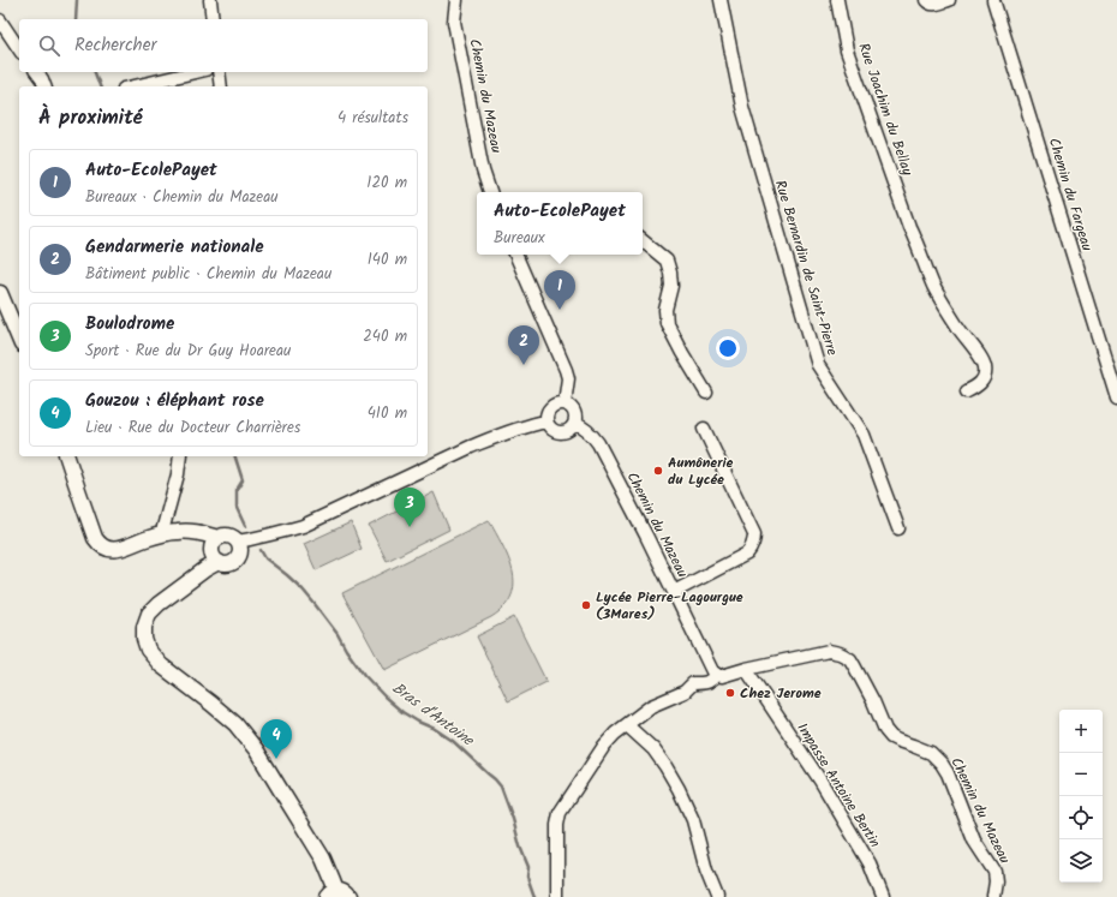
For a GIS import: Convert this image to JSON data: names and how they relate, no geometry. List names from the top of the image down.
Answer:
{
  "streets": {
    "street": [
      "Chemin du Mazeau",
      "Rue Joachim du Bellay",
      "Chemin du Fargeau",
      "Rue Bernardin de Saint-Pierre",
      "Impasse Antoine Bertin"
    ]
  },
  "crossings": [
    ["Chemin du Mazeau", "Impasse Antoine Bertin"]
  ],
  "water": ["Bras d'Antoine"],
  "places": ["Aumônerie du Lycée", "Lycée Pierre-Lagourgue (3Mares)", "Chez Jerome"],
  "page": {
    "search": "Rechercher",
    "heading": ["À proximité", "4 résultats"],
    "list": [
      {
        "mark": "1",
        "name": "Auto-EcolePayet",
        "note": "Bureaux · Chemin du Mazeau",
        "value": "120 m"
      },
      {
        "mark": "2",
        "name": "Gendarmerie nationale",
        "note": "Bâtiment public · Chemin du Mazeau",
        "value": "140 m"
      },
      {
        "mark": "3",
        "name": "Boulodrome",
        "note": "Sport · Rue du Dr Guy Hoareau",
        "value": "240 m"
      },
      {
        "mark": "4",
        "name": "Gouzou : éléphant rose",
        "note": "Lieu · Rue du Docteur Charrières",
        "value": "410 m"
      }
    ],
    "popup": ["Auto-EcolePayet", "Bureaux"],
    "pins": [
      "1",
      "2",
      "3",
      "4"
    ],
    "map_buttons": ["+", "−"]
  }
}
